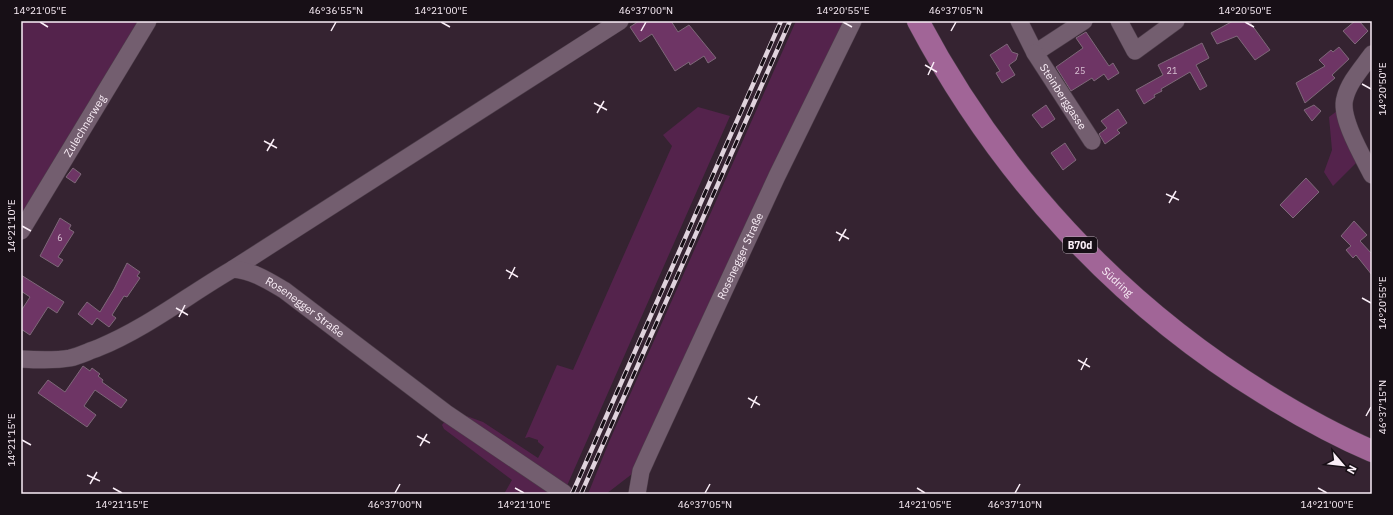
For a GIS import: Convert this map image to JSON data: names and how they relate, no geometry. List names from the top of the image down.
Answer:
{
  "streets": {
    "main road": ["B70d", "Südring"],
    "street": ["Steinberggasse", "Zulechnerweg", "Rosenegger Straße"]
  },
  "house_numbers": ["25", "21", "6"],
  "north": "bottom right",
  "coordinates": [
    "14°21'05\"E",
    "46°36'55\"N",
    "14°21'00\"E",
    "46°37'00\"N",
    "14°20'55\"E",
    "46°37'05\"N",
    "14°20'50\"E",
    "14°21'10\"E",
    "46°37'15\"N",
    "14°21'15\"E",
    "46°37'10\"N"
  ]
}
